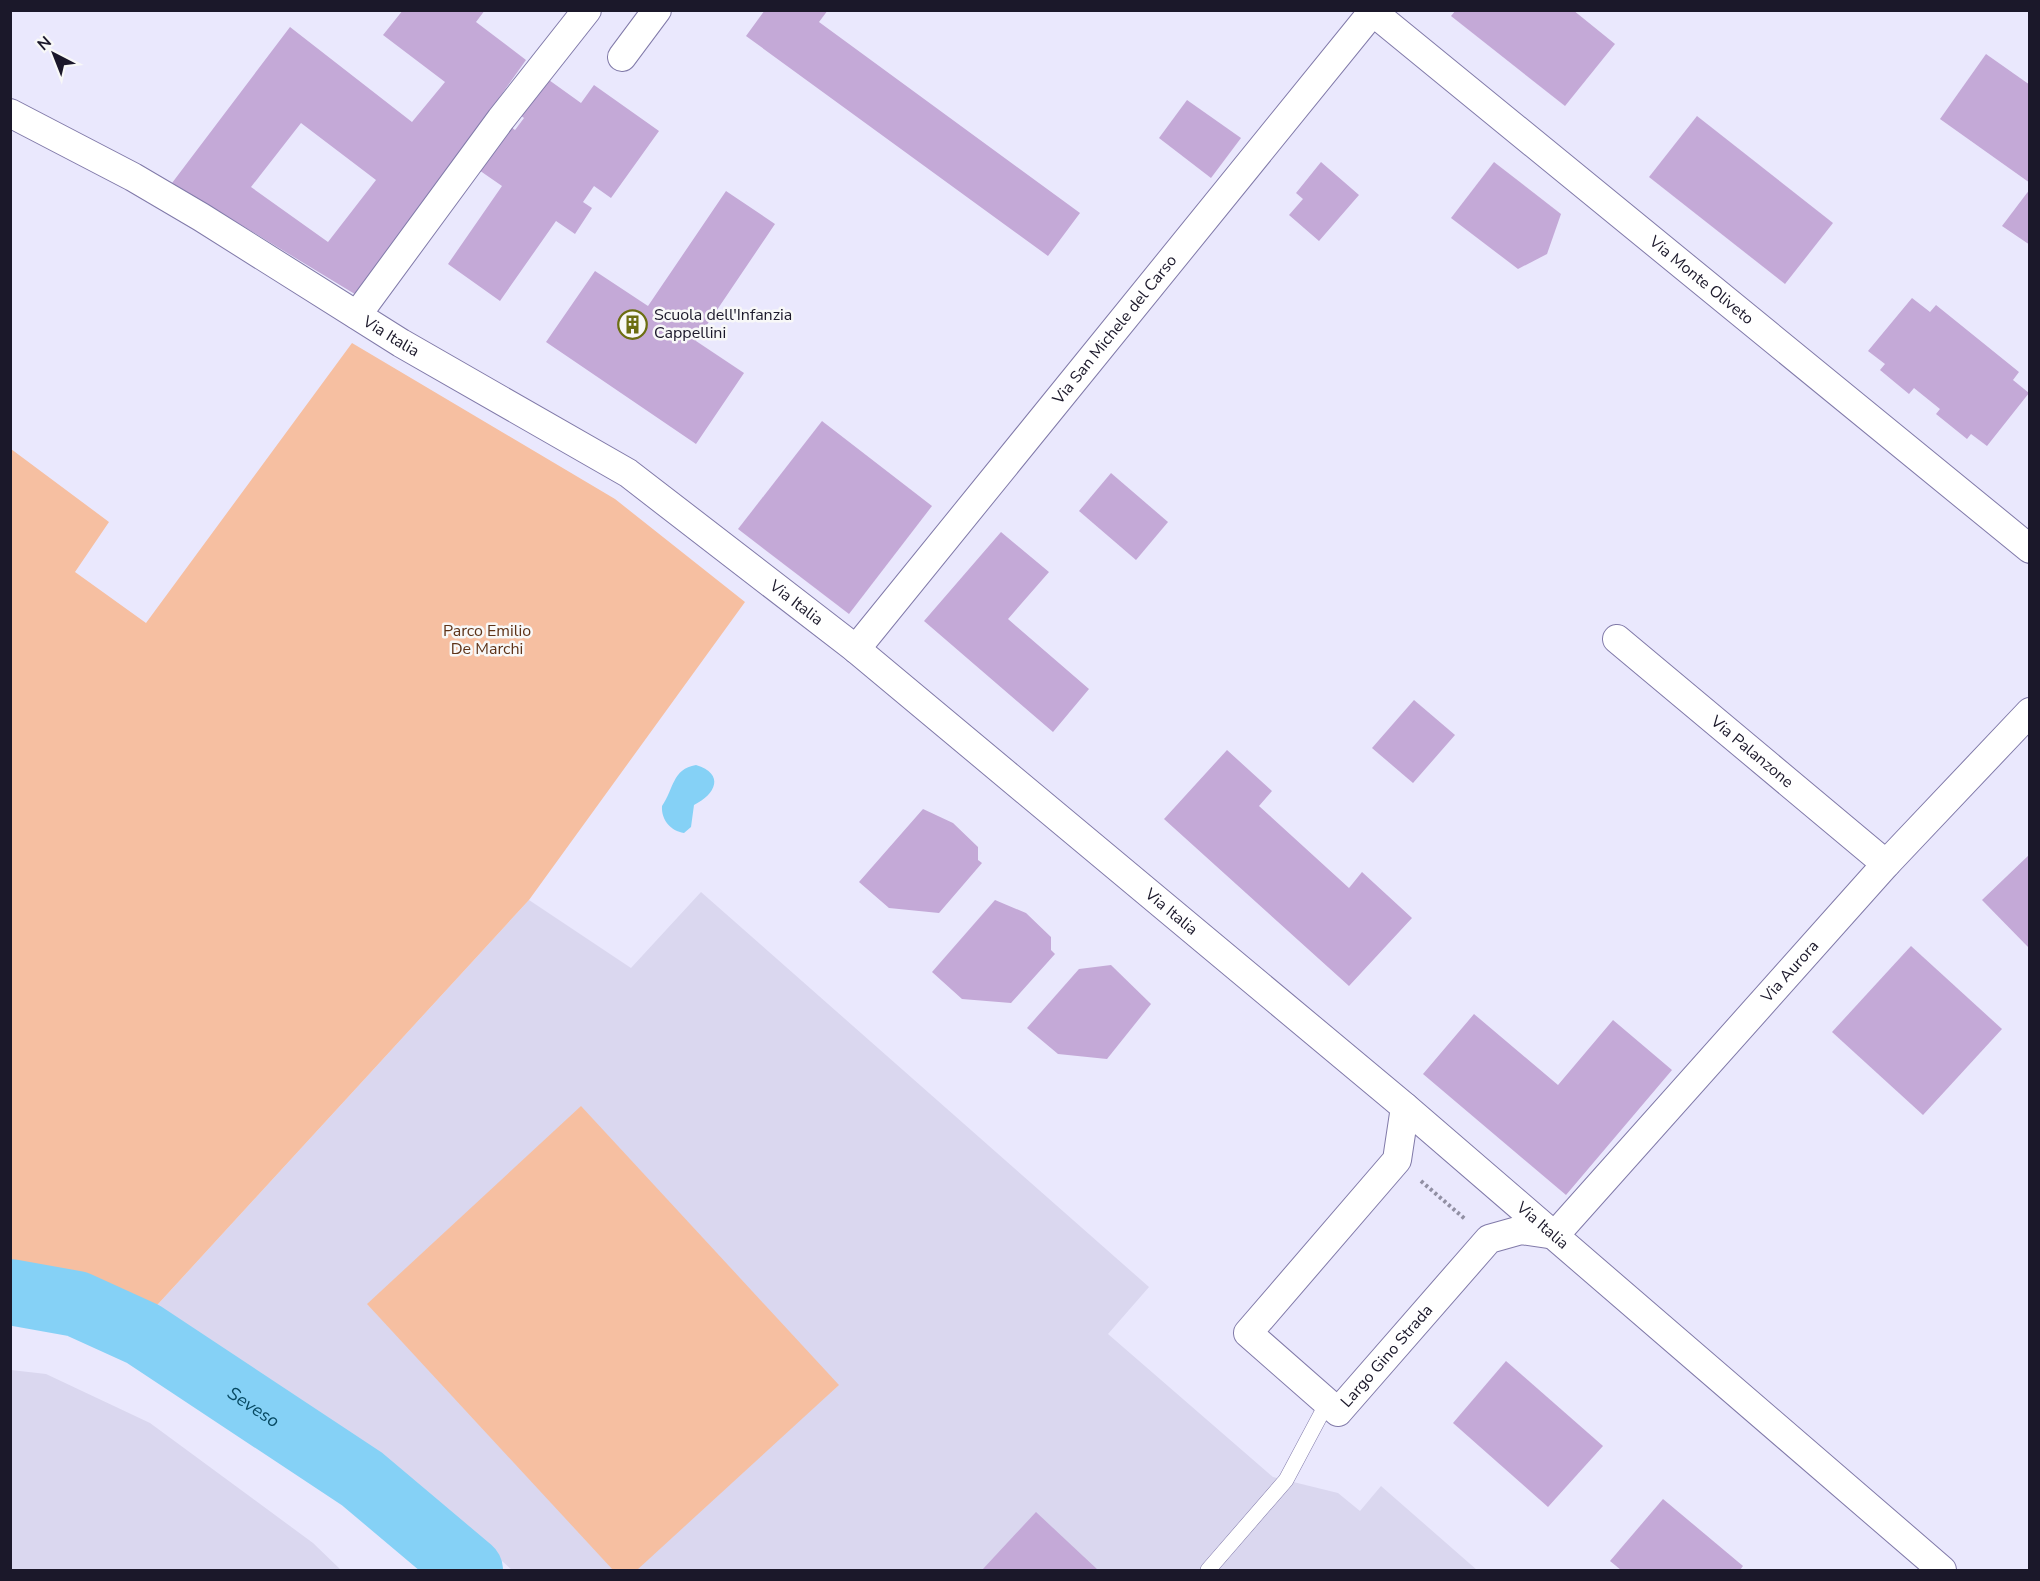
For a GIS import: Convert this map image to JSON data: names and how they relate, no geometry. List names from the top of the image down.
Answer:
{
  "streets": {
    "street": [
      "Via Monte Oliveto",
      "Via San Michele del Carso",
      "Via Italia",
      "Via Palanzone",
      "Via Aurora",
      "Largo Gino Strada"
    ]
  },
  "crossings": [
    ["Via Monte Oliveto", "Via San Michele del Carso"],
    ["Via San Michele del Carso", "Via Italia"],
    ["Via Italia", "Via Aurora"],
    ["Via Italia", "Largo Gino Strada"],
    ["Via Palanzone", "Via Aurora"],
    ["Via Aurora", "Largo Gino Strada"]
  ],
  "water": ["Seveso"],
  "parks": ["Parco Emilio De Marchi"],
  "places": {
    "building": ["Scuola dell'Infanzia Cappellini"]
  },
  "north": "top left"
}
